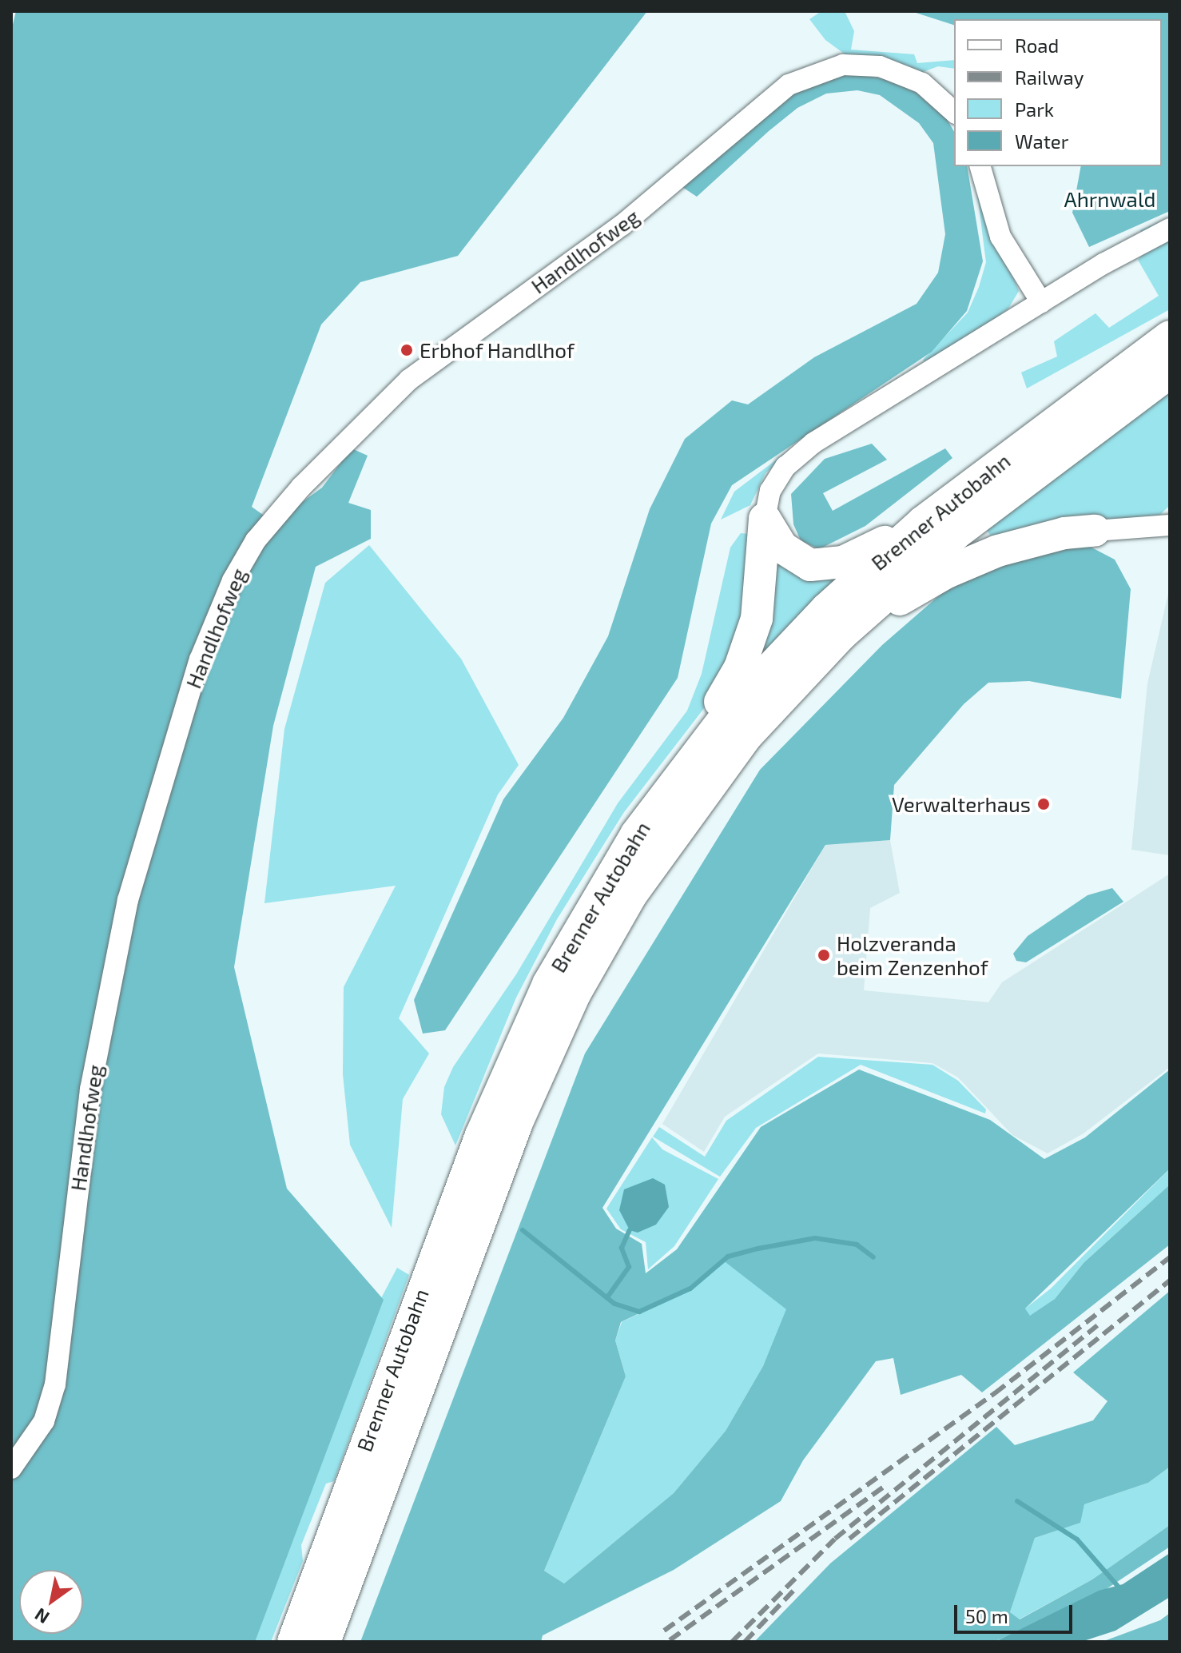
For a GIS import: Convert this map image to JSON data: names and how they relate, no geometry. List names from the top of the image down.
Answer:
{
  "streets": {
    "highway": ["Brenner Autobahn"],
    "street": ["Handlhofweg"]
  },
  "parks": ["Ahrnwald"],
  "places": ["Erbhof Handlhof", "Verwalterhaus", "Holzveranda beim Zenzenhof"],
  "legend": [
    "Road",
    "Railway",
    "Park",
    "Water"
  ],
  "scale_bar": "50 m",
  "north": "bottom left"
}
